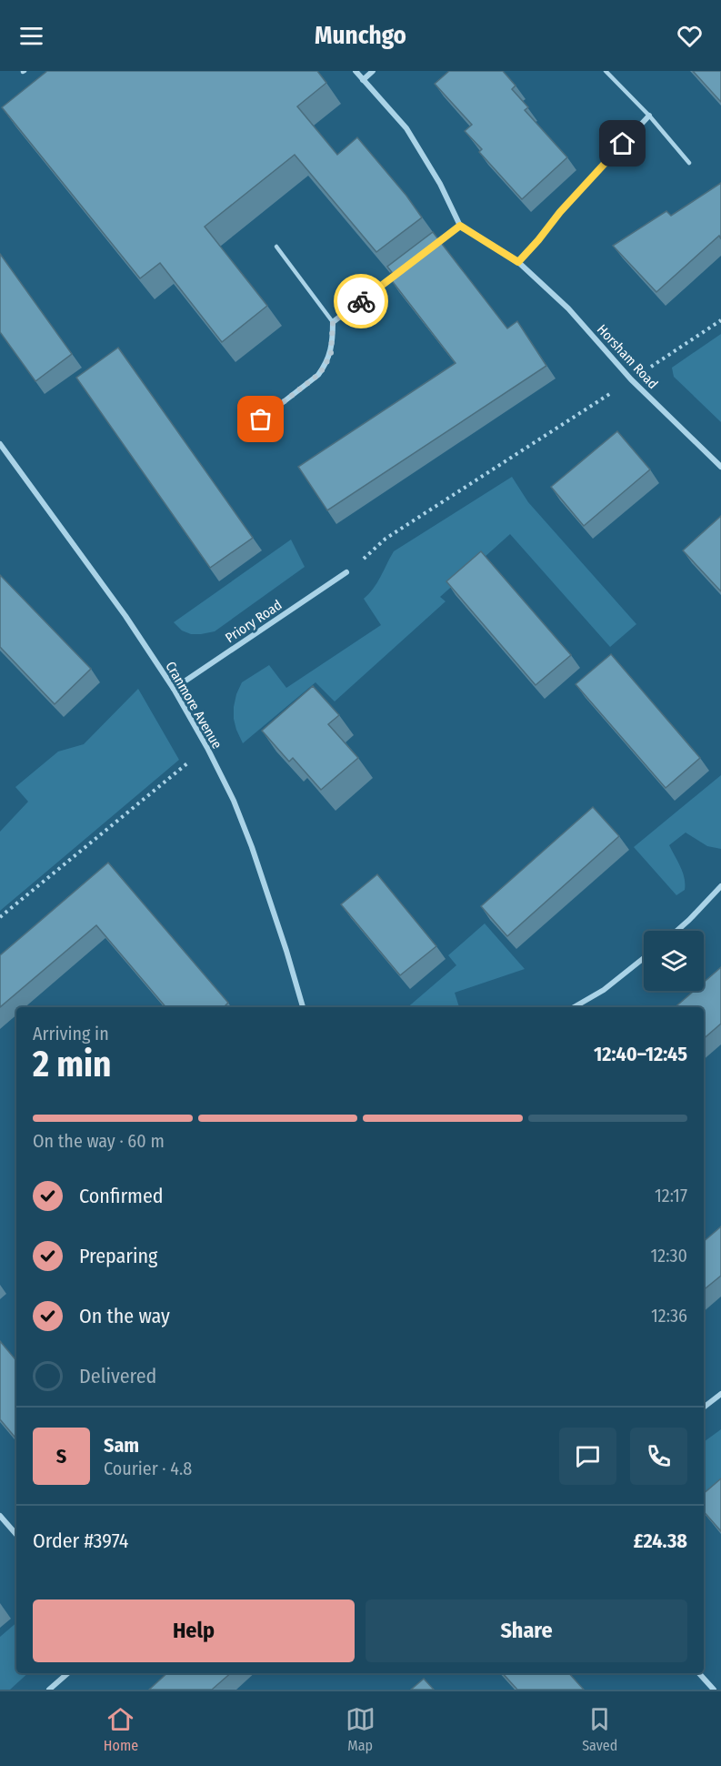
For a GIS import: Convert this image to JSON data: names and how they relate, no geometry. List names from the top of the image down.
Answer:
{
  "streets": {
    "street": ["Horsham Road", "Priory Road", "Cranmore Avenue"]
  },
  "crossings": [
    ["Priory Road", "Cranmore Avenue"]
  ],
  "page": {
    "header": "Munchgo",
    "heading": ["2 min", "Arriving in", "12:40–12:45"],
    "panel": [
      "Sam",
      "Courier · 4.8",
      "Order #3974",
      "£24.38"
    ],
    "bar": "On the way · 60 m",
    "list": [
      ["Confirmed", "12:17"],
      ["Preparing", "12:30"],
      ["On the way", "12:36"],
      "Delivered"
    ],
    "round": "S",
    "buttons": ["Help", "Share"],
    "tabs": ["Home", "Map", "Saved"]
  }
}
